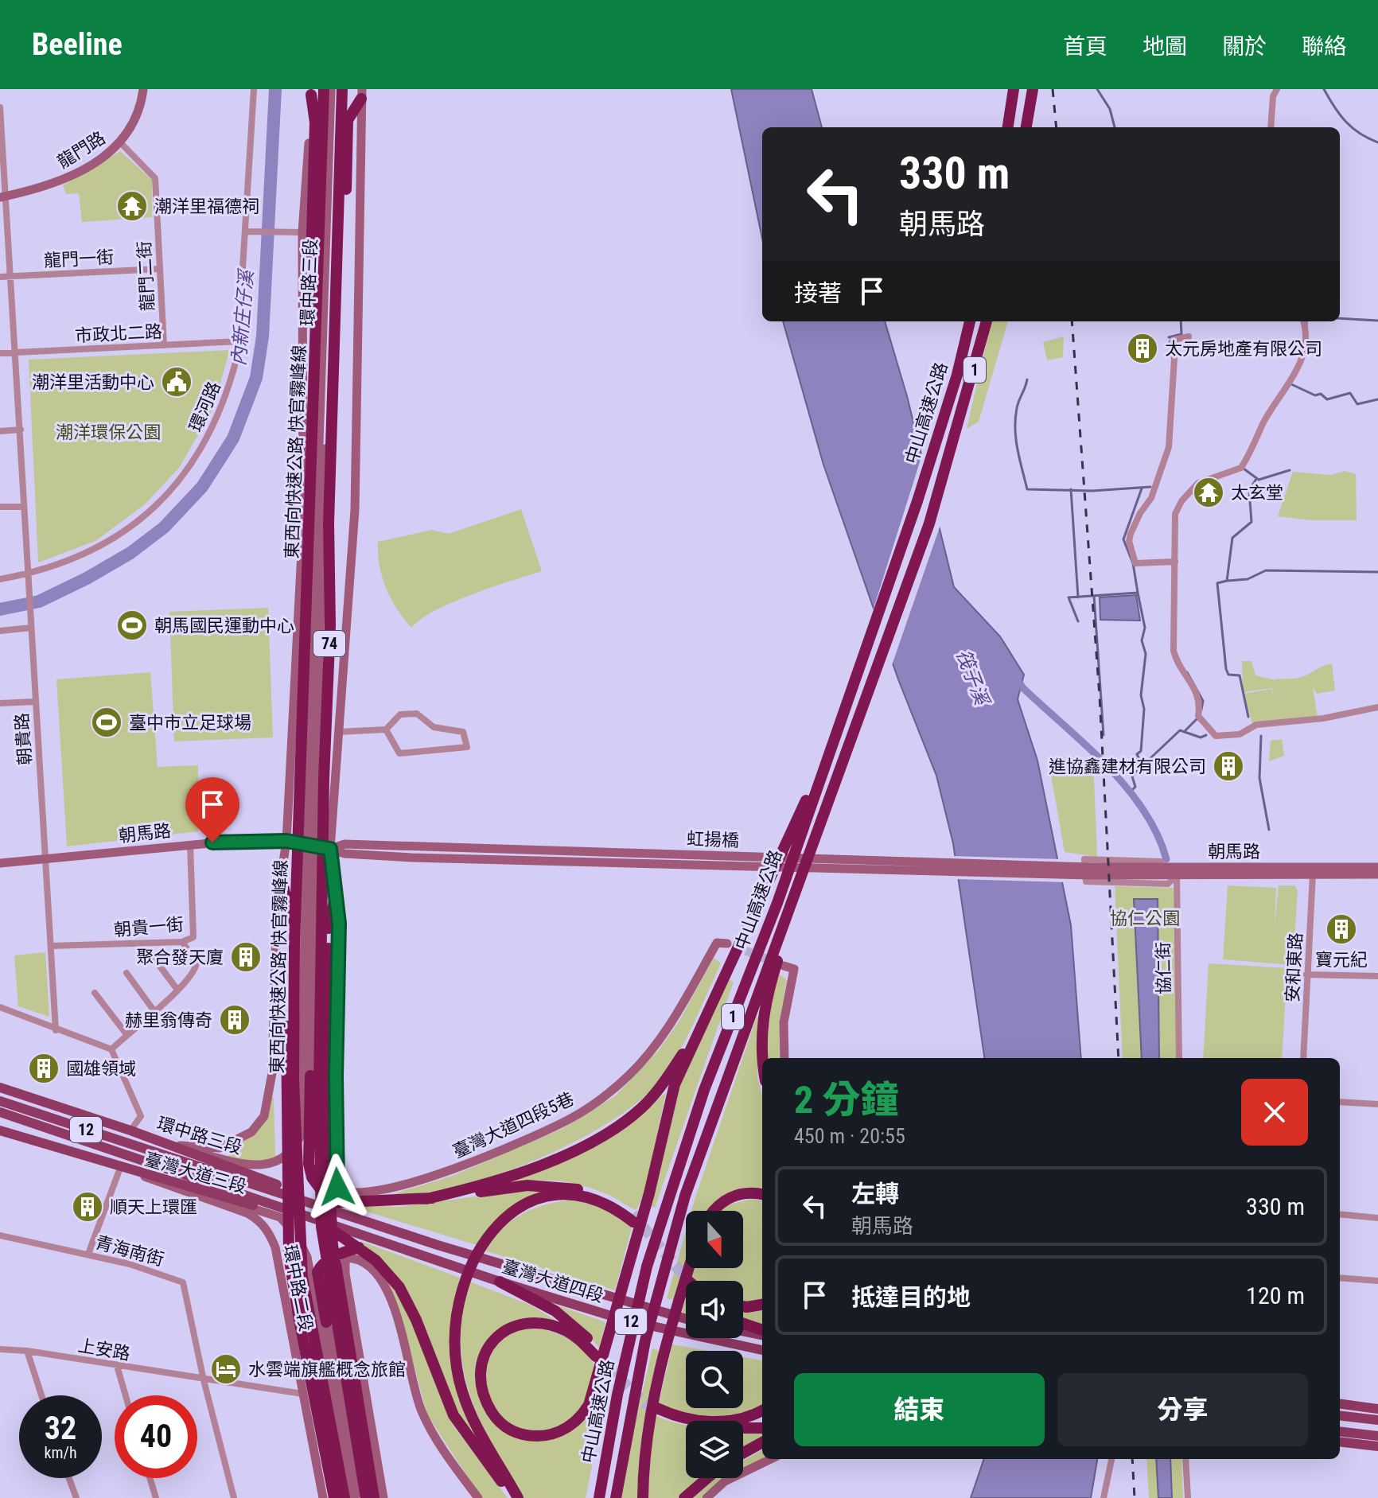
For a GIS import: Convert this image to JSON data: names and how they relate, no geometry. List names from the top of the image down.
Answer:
{
  "streets": {
    "highway": [
      "1",
      "中山高速公路",
      "東西向快速公路 快官霧峰線",
      "74"
    ],
    "main road": ["12", "臺灣大道三段", "臺灣大道四段"],
    "street": [
      "龍門路",
      "龍門一街",
      "龍門二街",
      "環中路三段",
      "市政北二路",
      "環河路",
      "朝貴路",
      "朝馬路",
      "虹揚橋",
      "朝貴一街",
      "安和東路",
      "協仁街",
      "臺灣大道四段5巷",
      "青海南街",
      "環中路二段",
      "上安路"
    ]
  },
  "crossings": [
    ["龍門路", "龍門二街"],
    ["龍門一街", "龍門二街"],
    ["龍門二街", "市政北二路"],
    ["環中路三段", "74"],
    ["環中路三段", "朝馬路"],
    ["環中路三段", "臺灣大道三段"],
    ["市政北二路", "環河路"],
    ["環河路", "朝貴路"],
    ["東西向快速公路 快官霧峰線", "74"],
    ["東西向快速公路 快官霧峰線", "臺灣大道四段"],
    ["74", "臺灣大道四段"],
    ["朝貴路", "朝馬路"],
    ["朝馬路", "虹揚橋"],
    ["朝馬路", "朝貴一街"],
    ["朝馬路", "安和東路"],
    ["朝馬路", "協仁街"],
    ["臺灣大道三段", "青海南街"],
    ["臺灣大道三段", "臺灣大道四段"],
    ["臺灣大道三段", "環中路二段"],
    ["青海南街", "上安路"],
    ["環中路二段", "上安路"]
  ],
  "water": ["內新庄仔溪", "筏子溪"],
  "parks": ["潮洋環保公園", "協仁公園"],
  "places": {
    "temple": ["潮洋里福德祠", "太玄堂"],
    "building": [
      "太元房地產有限公司",
      "進協鑫建材有限公司",
      "寶元紀",
      "聚合發天廈",
      "赫里翁傳奇",
      "國雄領域",
      "順天上環匯"
    ],
    "public building": ["潮洋里活動中心"],
    "sports": ["朝馬國民運動中心", "臺中市立足球場"],
    "hotel": ["水雲端旗艦概念旅館"]
  },
  "north": "bottom",
  "page": {
    "header": "Beeline",
    "nav": [
      "首頁",
      "地圖",
      "關於",
      "聯絡"
    ],
    "turn": ["330 m", "朝馬路"],
    "then": "接著",
    "heading": ["2 分鐘", "450 m · 20:55"],
    "list": [
      {
        "name": "左轉",
        "note": "朝馬路",
        "value": "330 m"
      },
      {
        "name": "抵達目的地",
        "value": "120 m"
      }
    ],
    "buttons": ["結束", "分享"],
    "speed": "32 km/h",
    "limit": "40"
  }
}
